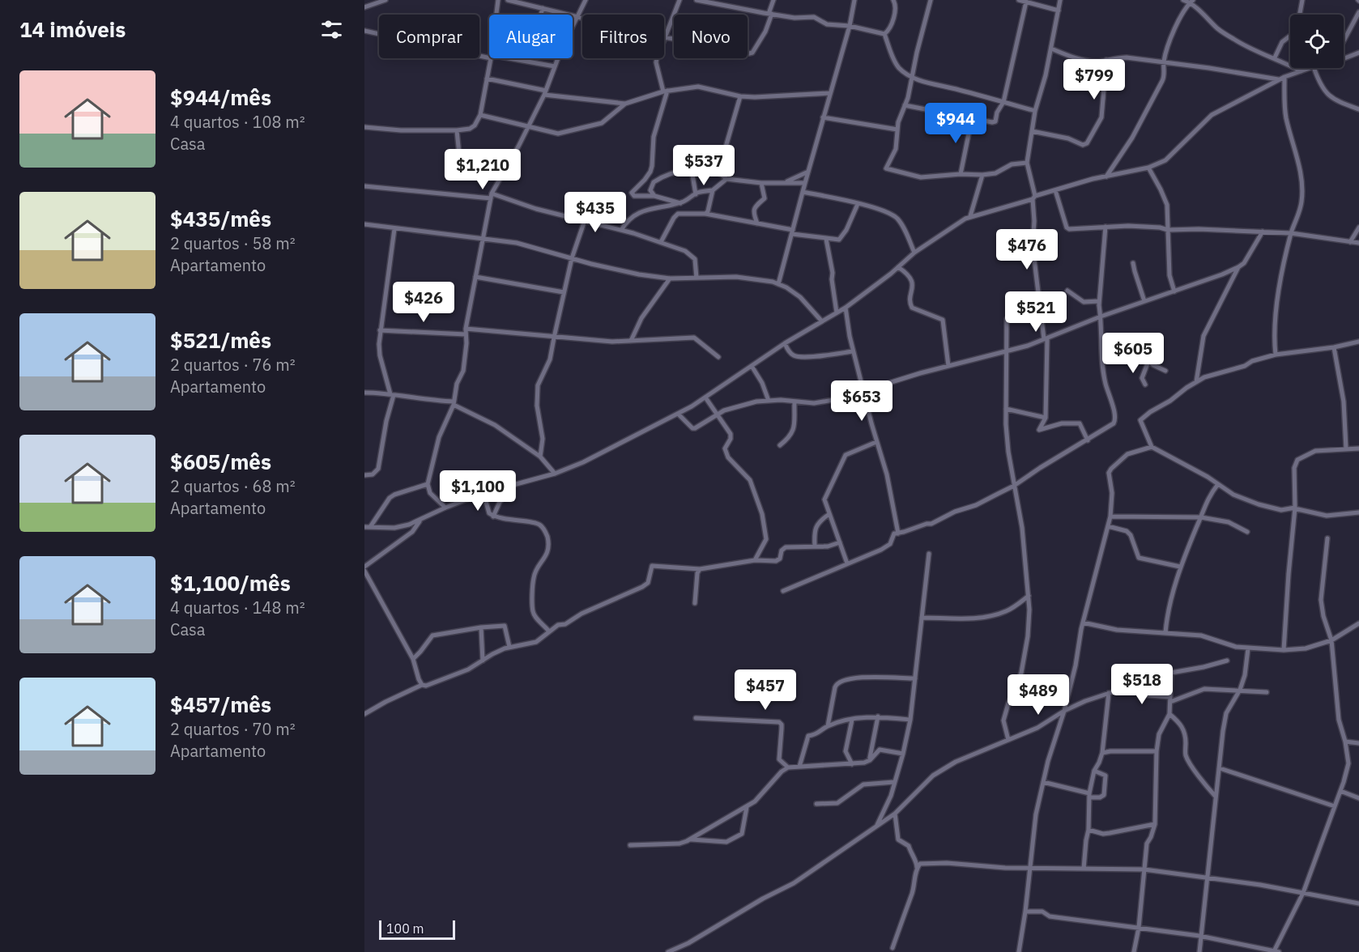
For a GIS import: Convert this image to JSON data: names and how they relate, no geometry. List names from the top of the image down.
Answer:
{
  "scale_bar": "100 m",
  "page": {
    "heading": "14 imóveis",
    "chip": [
      "Comprar",
      "Alugar",
      "Filtros",
      "Novo"
    ],
    "list": [
      {
        "name": "$944/mês",
        "note": "4 quartos · 108 m² · Casa"
      },
      {
        "name": "$435/mês",
        "note": "2 quartos · 58 m² · Apartamento"
      },
      {
        "name": "$521/mês",
        "note": "2 quartos · 76 m² · Apartamento"
      },
      {
        "name": "$605/mês",
        "note": "2 quartos · 68 m² · Apartamento"
      },
      {
        "name": "$1,100/mês",
        "note": "4 quartos · 148 m² · Casa"
      },
      {
        "name": "$457/mês",
        "note": "2 quartos · 70 m² · Apartamento"
      }
    ],
    "price": [
      "$799",
      "$944",
      "$537",
      "$1,210",
      "$435",
      "$476",
      "$426",
      "$521",
      "$605",
      "$653",
      "$1,100",
      "$518",
      "$457",
      "$489"
    ],
    "scale": "100 m"
  }
}
